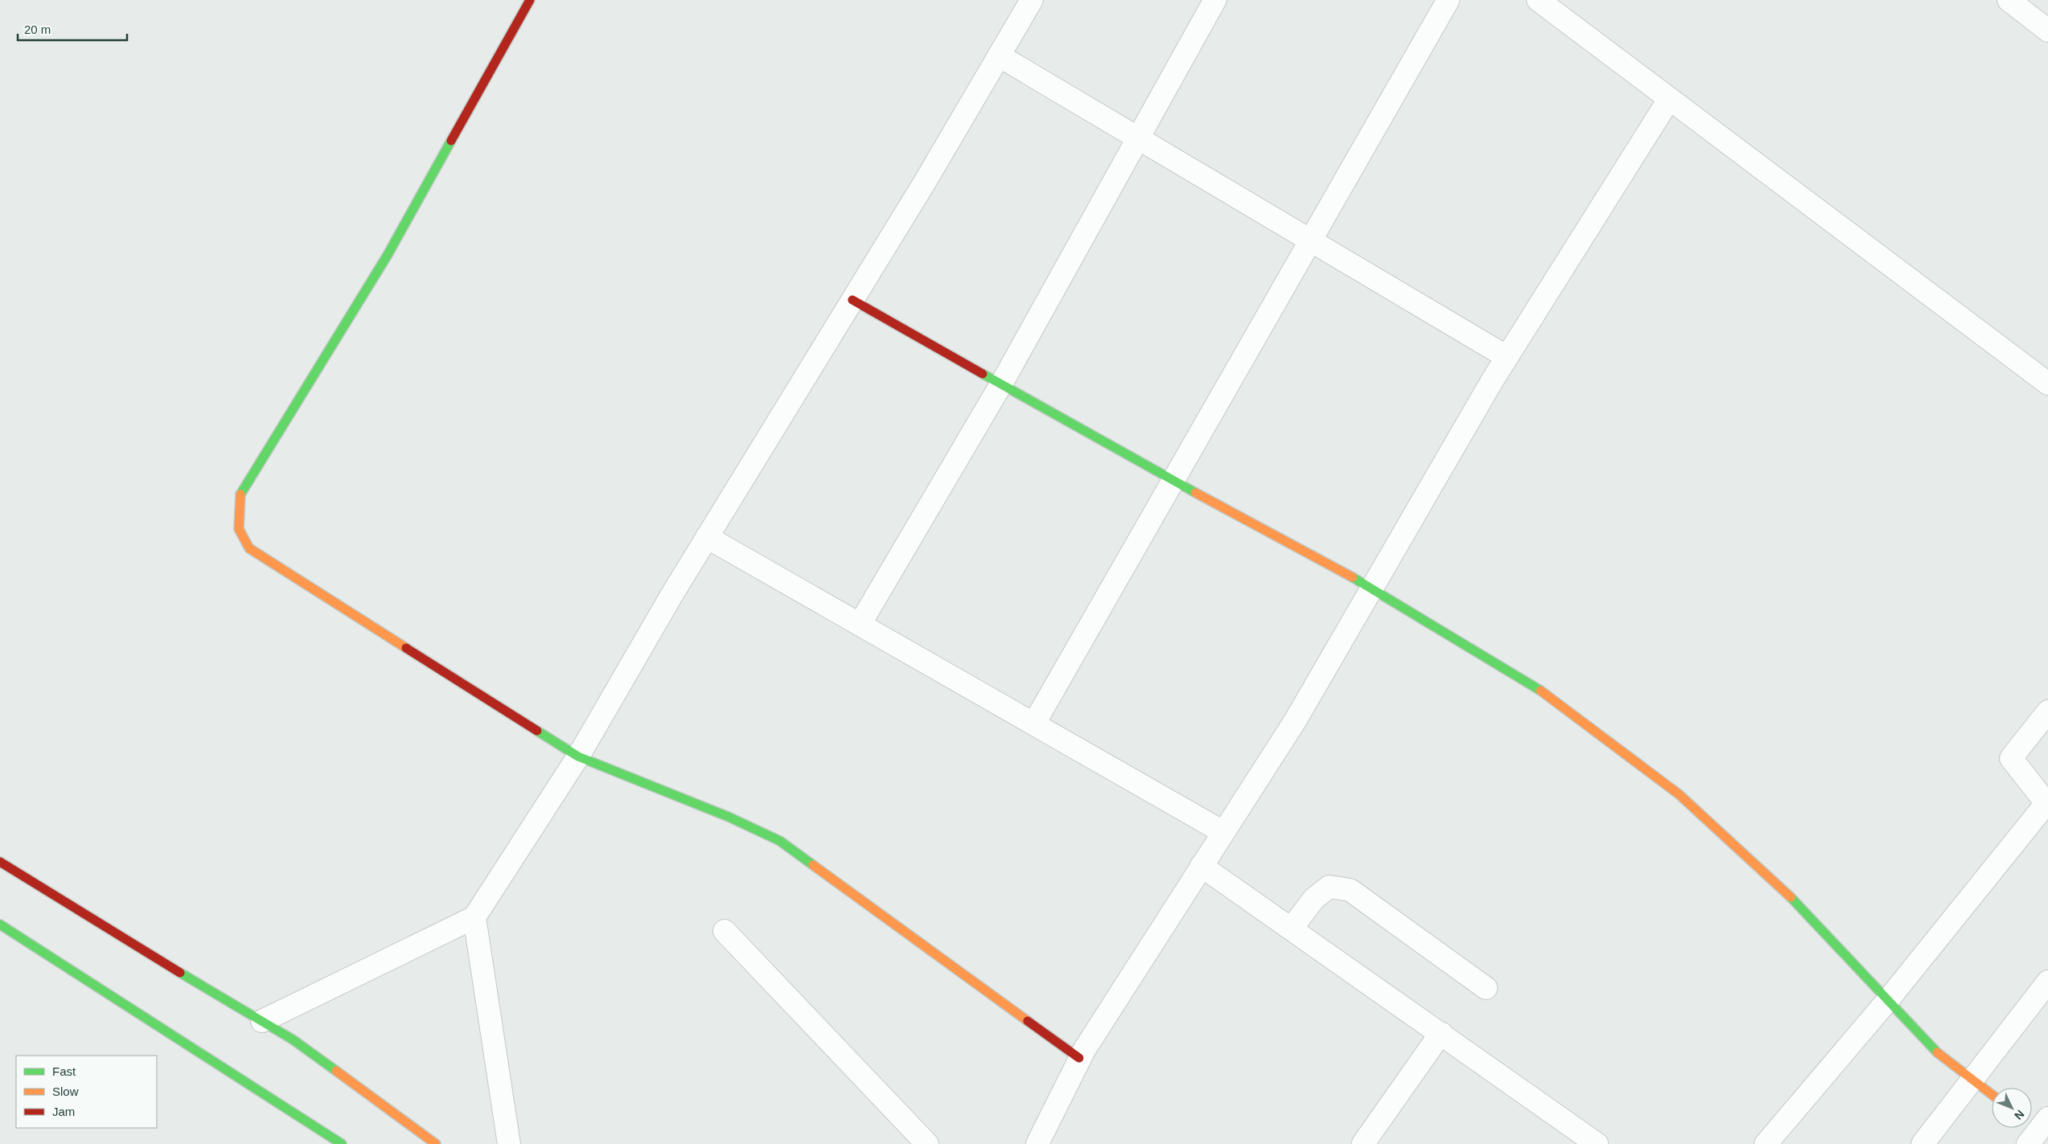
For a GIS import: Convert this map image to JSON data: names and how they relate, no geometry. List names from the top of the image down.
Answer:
{
  "legend": ["Fast", "Slow", "Jam"],
  "scale_bar": "20 m",
  "north": "bottom right"
}
